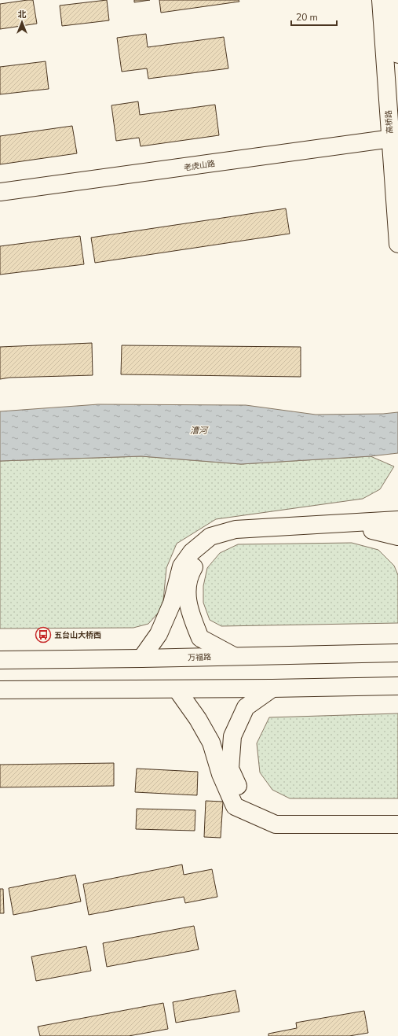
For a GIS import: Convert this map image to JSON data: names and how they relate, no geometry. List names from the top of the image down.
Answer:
{
  "streets": {
    "main road": ["高桥路", "老虎山路", "万福路"]
  },
  "crossings": [
    ["高桥路", "老虎山路"]
  ],
  "water": ["漕河"],
  "places": {
    "bus stop": ["五台山大桥西"]
  },
  "scale_bar": "20 m",
  "north": "top"
}
